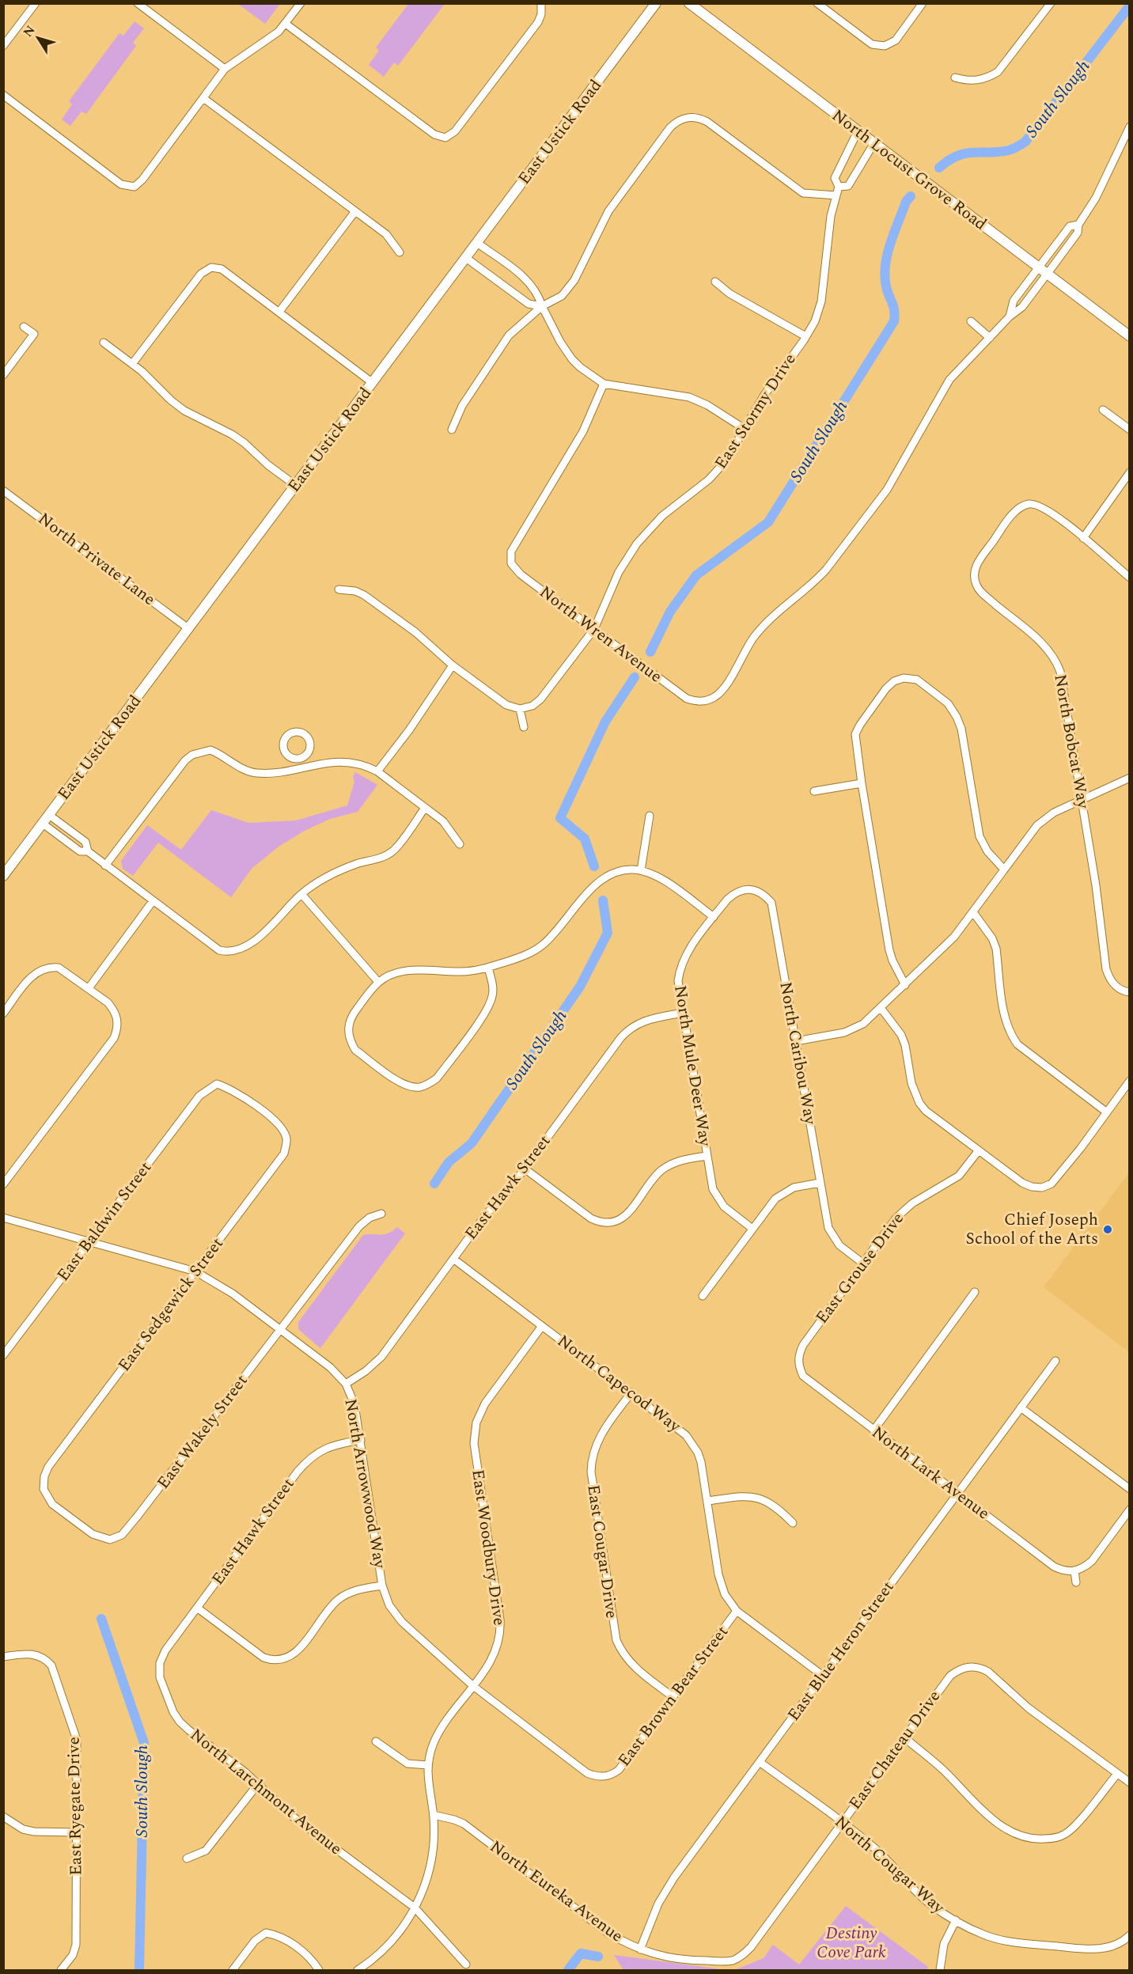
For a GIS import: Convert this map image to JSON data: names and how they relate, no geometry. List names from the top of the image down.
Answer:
{
  "streets": {
    "main road": ["East Ustick Road", "North Locust Grove Road"],
    "street": [
      "East Stormy Drive",
      "North Private Lane",
      "North Wren Avenue",
      "North Bobcat Way",
      "North Caribou Way",
      "North Mule Deer Way",
      "East Hawk Street",
      "East Baldwin Street",
      "East Grouse Drive",
      "East Sedgewick Street",
      "North Capecod Way",
      "East Wakely Street",
      "North Lark Avenue",
      "North Arrowwood Way",
      "East Woodbury Drive",
      "East Cougar Drive",
      "East Blue Heron Street",
      "East Brown Bear Street",
      "East Chateau Drive",
      "North Larchmont Avenue",
      "East Ryegate Drive",
      "North Cougar Way",
      "North Eureka Avenue"
    ]
  },
  "crossings": [
    ["East Ustick Road", "North Private Lane"],
    ["North Locust Grove Road", "East Stormy Drive"],
    ["East Stormy Drive", "North Wren Avenue"],
    ["North Caribou Way", "North Mule Deer Way"],
    ["North Caribou Way", "East Grouse Drive"],
    ["North Mule Deer Way", "East Hawk Street"],
    ["East Hawk Street", "North Capecod Way"],
    ["East Hawk Street", "North Arrowwood Way"],
    ["East Hawk Street", "North Larchmont Avenue"],
    ["East Baldwin Street", "East Sedgewick Street"],
    ["East Baldwin Street", "North Arrowwood Way"],
    ["East Grouse Drive", "North Lark Avenue"],
    ["East Sedgewick Street", "East Wakely Street"],
    ["East Sedgewick Street", "North Arrowwood Way"],
    ["North Capecod Way", "East Woodbury Drive"],
    ["North Capecod Way", "East Cougar Drive"],
    ["North Capecod Way", "East Blue Heron Street"],
    ["North Capecod Way", "East Brown Bear Street"],
    ["East Wakely Street", "North Arrowwood Way"],
    ["North Lark Avenue", "East Blue Heron Street"],
    ["North Arrowwood Way", "East Woodbury Drive"],
    ["North Arrowwood Way", "East Brown Bear Street"],
    ["East Woodbury Drive", "North Larchmont Avenue"],
    ["East Woodbury Drive", "North Eureka Avenue"],
    ["East Cougar Drive", "East Brown Bear Street"],
    ["East Blue Heron Street", "North Cougar Way"],
    ["East Blue Heron Street", "North Eureka Avenue"],
    ["East Chateau Drive", "North Cougar Way"],
    ["East Chateau Drive", "North Eureka Avenue"]
  ],
  "water": ["South Slough"],
  "parks": ["Destiny Cove Park"],
  "places": ["Chief Joseph School of the Arts"],
  "north": "top left"
}
